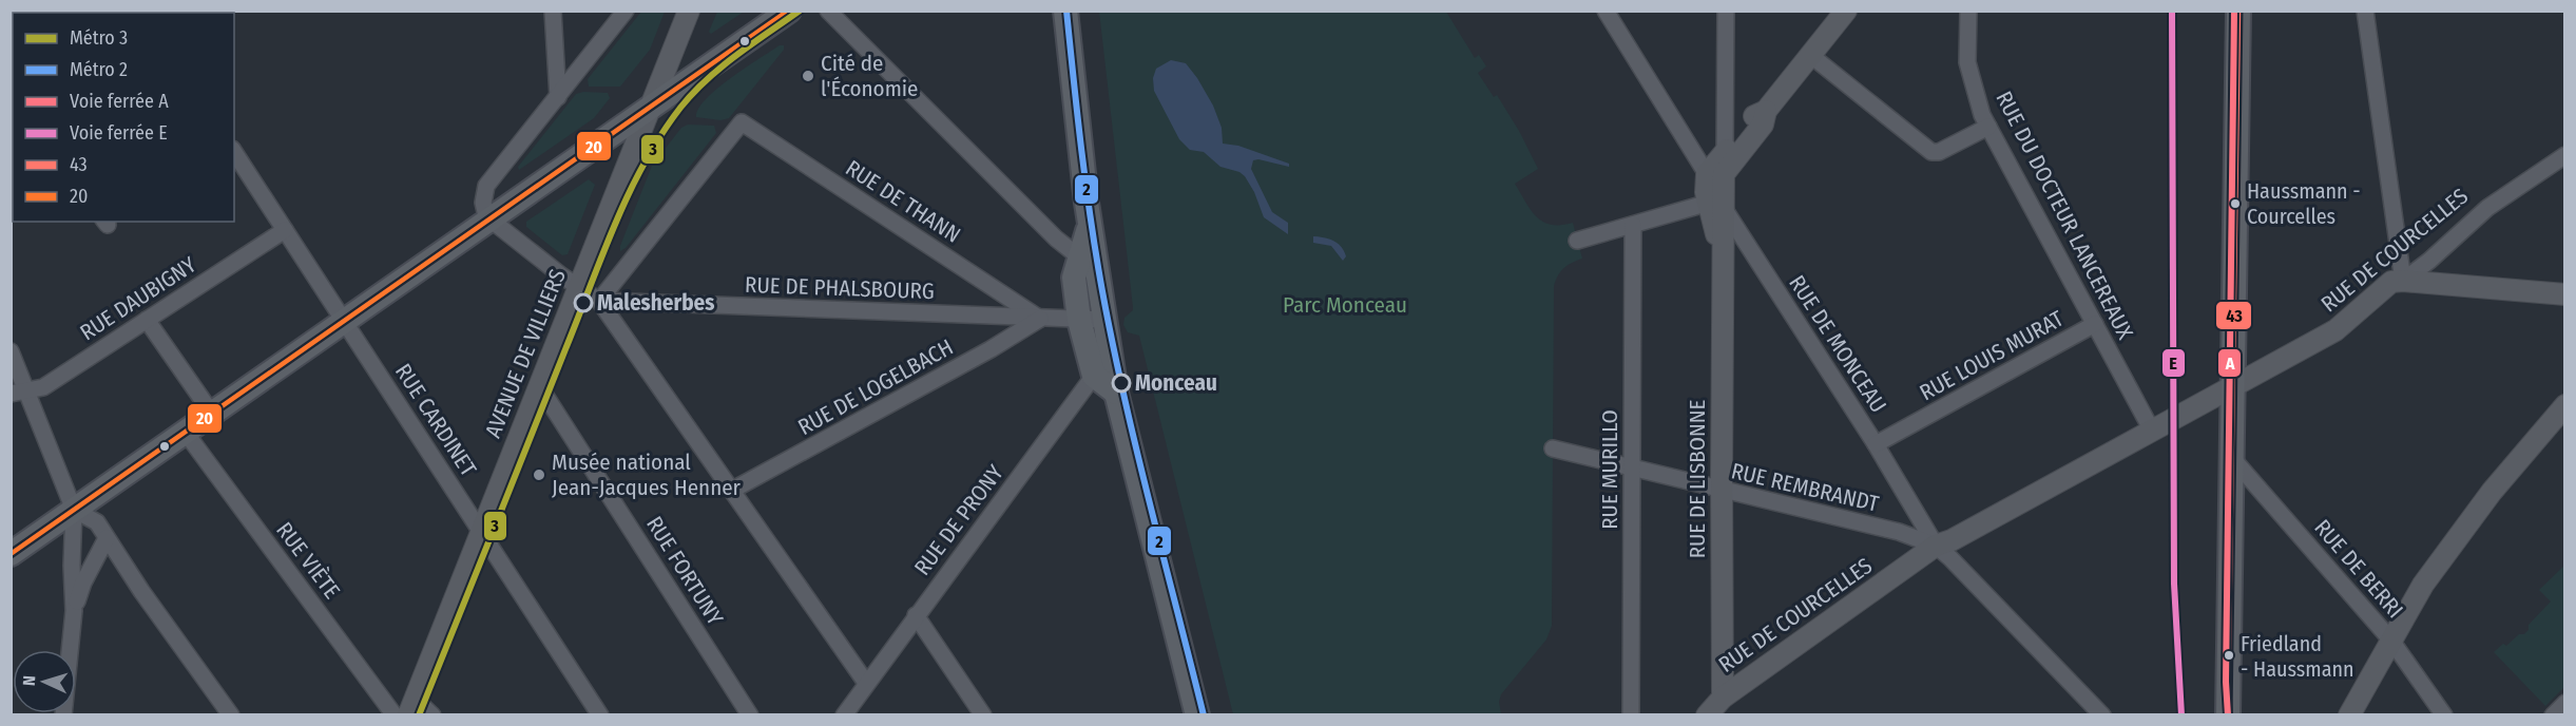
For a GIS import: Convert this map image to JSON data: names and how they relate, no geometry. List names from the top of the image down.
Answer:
{
  "streets": {
    "street": [
      "RUE DE THANN",
      "RUE DU DOCTEUR LANCEREAUX",
      "RUE DE COURCELLES",
      "RUE DE PHALSBOURG",
      "RUE DAUBIGNY",
      "RUE DE MONCEAU",
      "AVENUE DE VILLIERS",
      "RUE LOUIS MURAT",
      "RUE DE LOGELBACH",
      "RUE CARDINET",
      "RUE MURILLO",
      "RUE DE LISBONNE",
      "RUE REMBRANDT",
      "RUE DE PRONY",
      "RUE VIÈTE",
      "RUE DE BERRI",
      "RUE FORTUNY"
    ]
  },
  "crossings": [
    ["RUE DE THANN", "RUE DE PHALSBOURG"],
    ["RUE DE THANN", "RUE DE LOGELBACH"],
    ["RUE DU DOCTEUR LANCEREAUX", "RUE DE COURCELLES"],
    ["RUE DU DOCTEUR LANCEREAUX", "RUE LOUIS MURAT"],
    ["RUE DE COURCELLES", "RUE DE MONCEAU"],
    ["RUE DE COURCELLES", "RUE DE LISBONNE"],
    ["RUE DE COURCELLES", "RUE REMBRANDT"],
    ["RUE DE PHALSBOURG", "RUE DE LOGELBACH"],
    ["RUE DAUBIGNY", "RUE CARDINET"],
    ["RUE DE MONCEAU", "RUE LOUIS MURAT"],
    ["RUE DE MONCEAU", "RUE DE LISBONNE"],
    ["RUE DE MONCEAU", "RUE REMBRANDT"],
    ["AVENUE DE VILLIERS", "RUE CARDINET"],
    ["AVENUE DE VILLIERS", "RUE FORTUNY"],
    ["RUE MURILLO", "RUE REMBRANDT"],
    ["RUE DE LISBONNE", "RUE REMBRANDT"]
  ],
  "parks": ["Parc Monceau"],
  "places": [
    "Cité de l'Économie",
    "Haussmann - Courcelles",
    "Malesherbes",
    "Monceau",
    "Musée national Jean-Jacques Henner",
    "Friedland - Haussmann"
  ],
  "lines": [
    "metro line 3",
    "metro line 2",
    "rail line A",
    "rail line E",
    "transit line 43",
    "transit line 20"
  ],
  "legend": [
    "Métro 3",
    "Métro 2",
    "Voie ferrée A",
    "Voie ferrée E",
    "43",
    "20"
  ],
  "north": "left"
}
